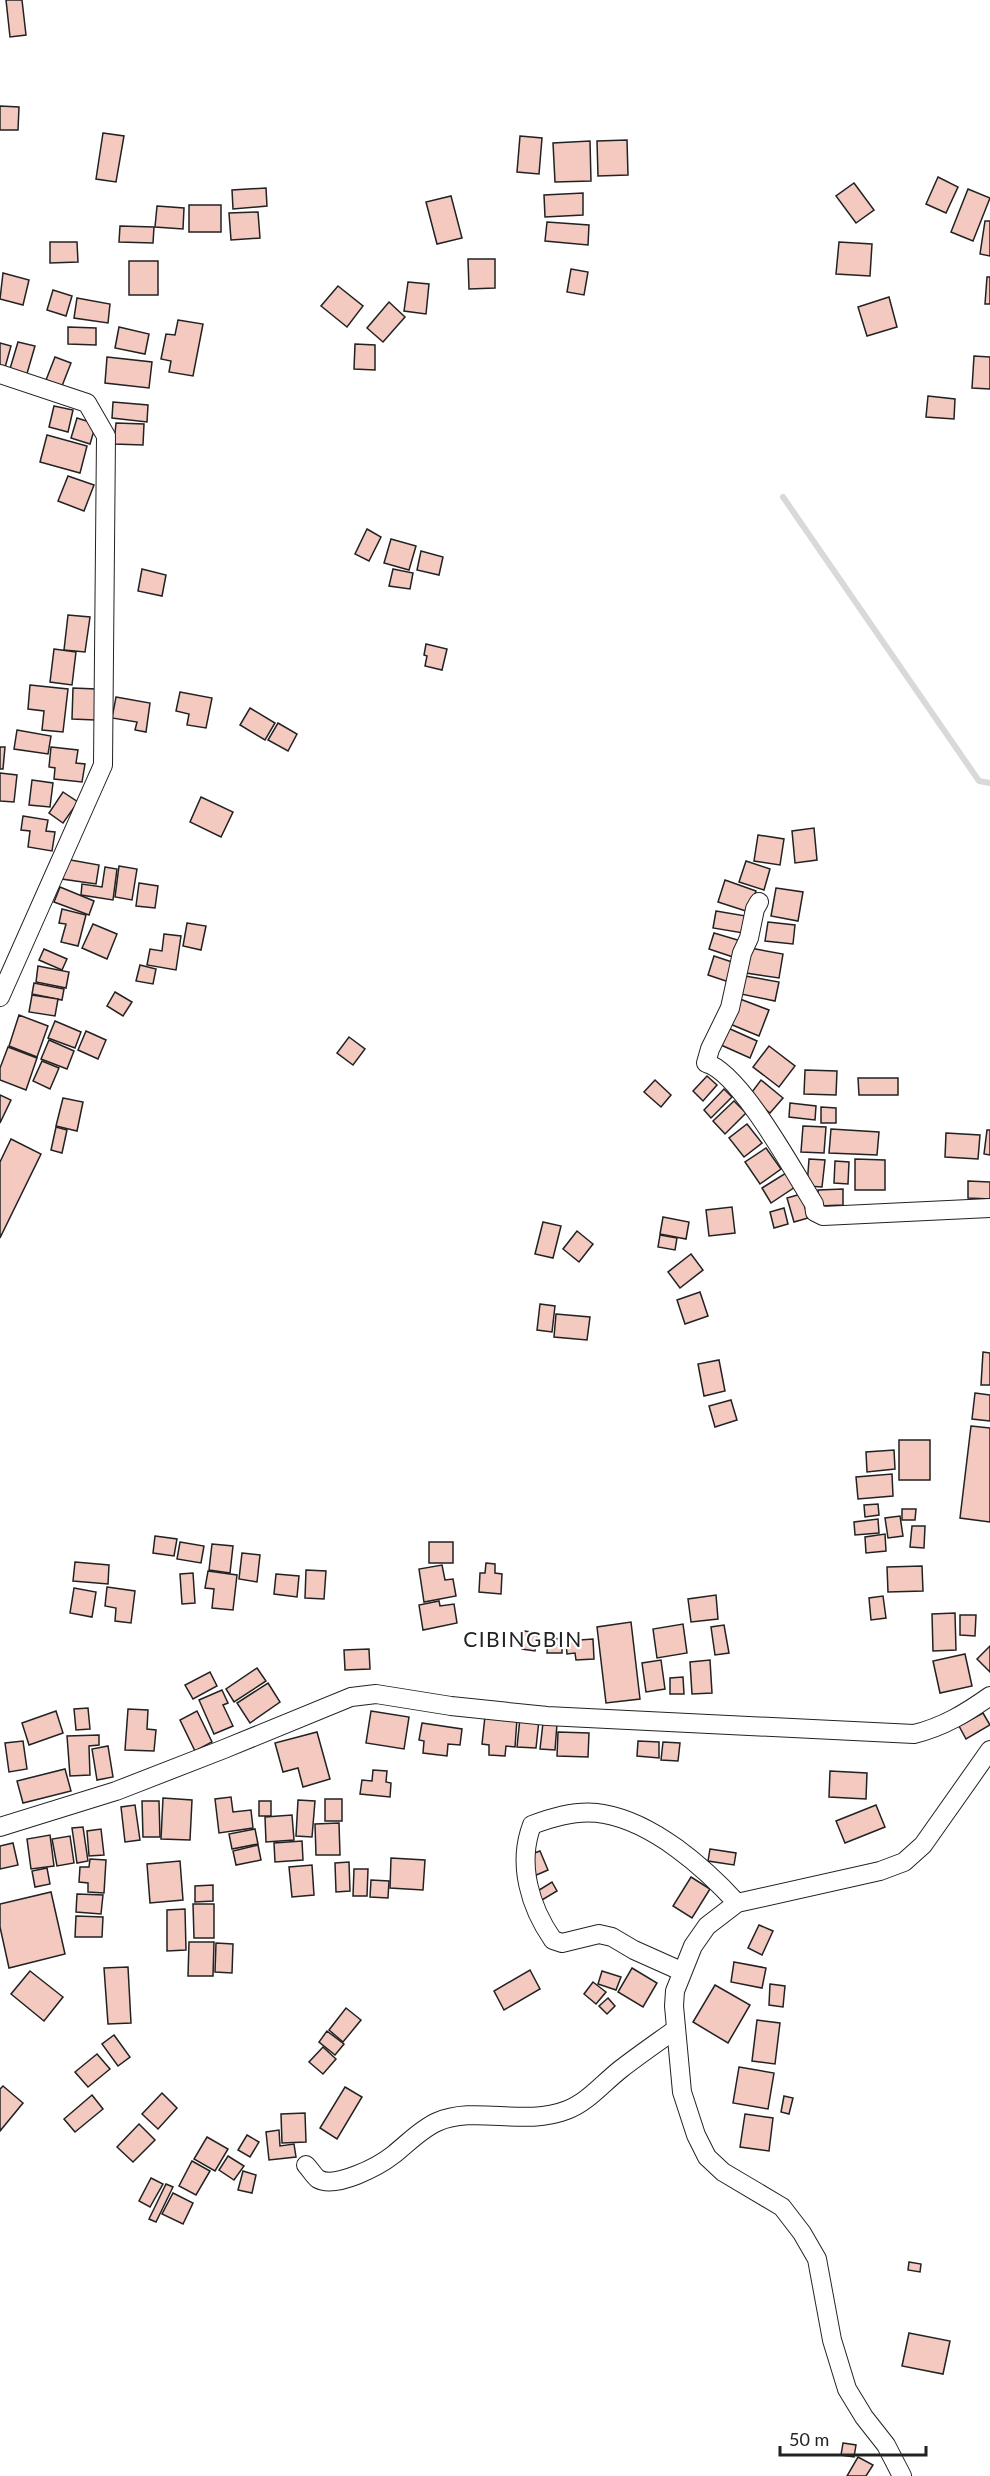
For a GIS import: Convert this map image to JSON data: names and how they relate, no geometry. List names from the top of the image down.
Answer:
{
  "districts": ["CIBINGBIN"],
  "scale_bar": "50 m"
}
